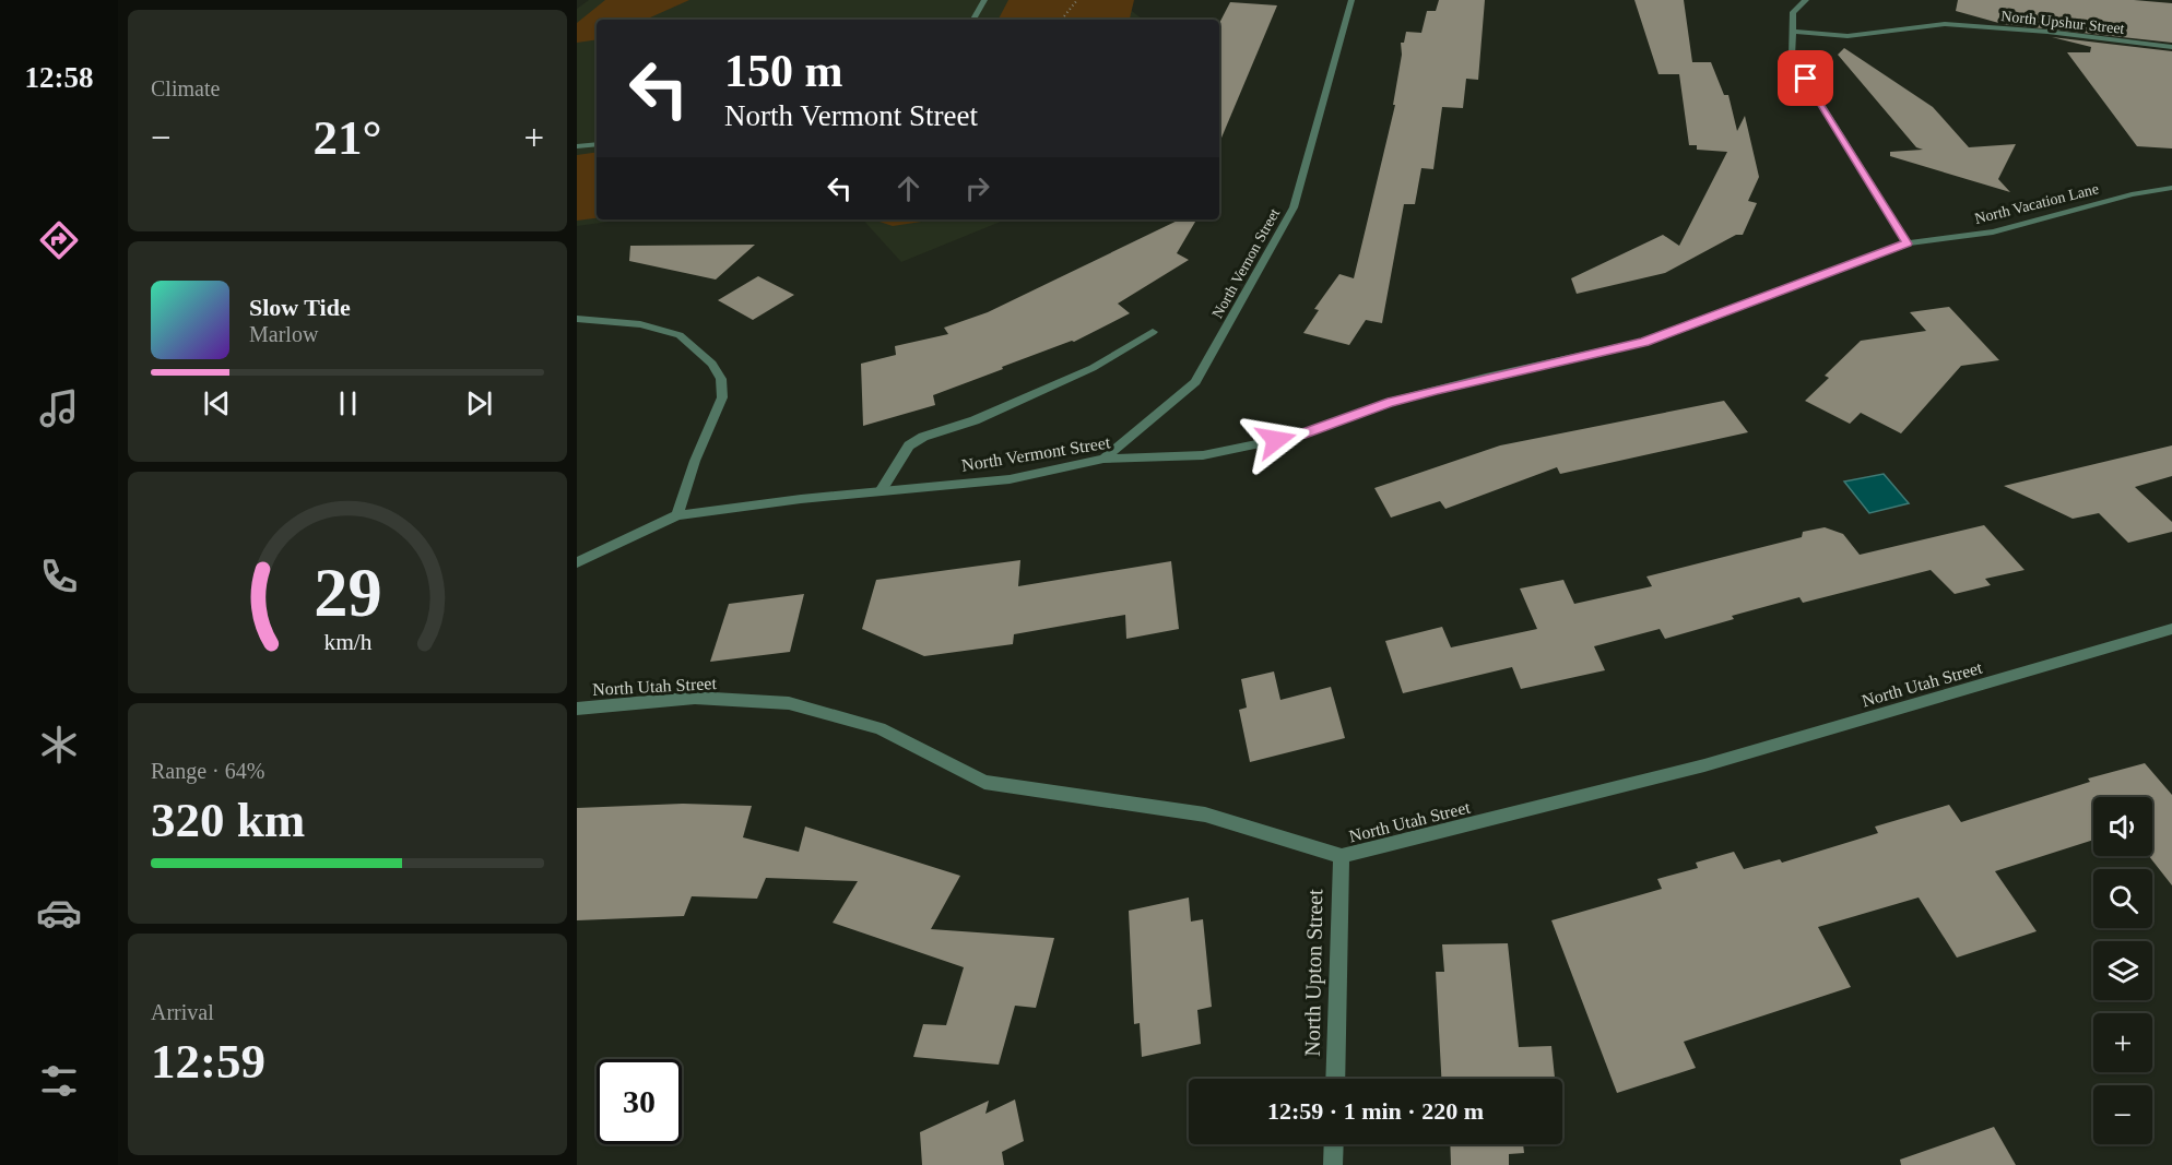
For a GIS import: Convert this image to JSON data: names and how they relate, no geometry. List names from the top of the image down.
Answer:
{
  "streets": {
    "street": [
      "North Upshur Street",
      "North Vacation Lane",
      "North Vernon Street",
      "North Vermont Street",
      "North Utah Street",
      "North Upton Street"
    ]
  },
  "crossings": [
    ["North Vacation Lane", "North Vermont Street"],
    ["North Vernon Street", "North Vermont Street"],
    ["North Utah Street", "North Upton Street"]
  ],
  "page": {
    "tabs": "12:58",
    "tile": [
      "Climate",
      ["Range · 64%", "320 km"],
      ["Arrival", "12:59"]
    ],
    "turn": ["150 m", "North Vermont Street"],
    "heat": ["−", "21°", "+"],
    "song": ["Slow Tide", "Marlow"],
    "map_buttons": ["+", "−"],
    "limit": "30",
    "trip": "12:59 · 1 min · 220 m",
    "gauge": ["29", "km/h"]
  }
}
